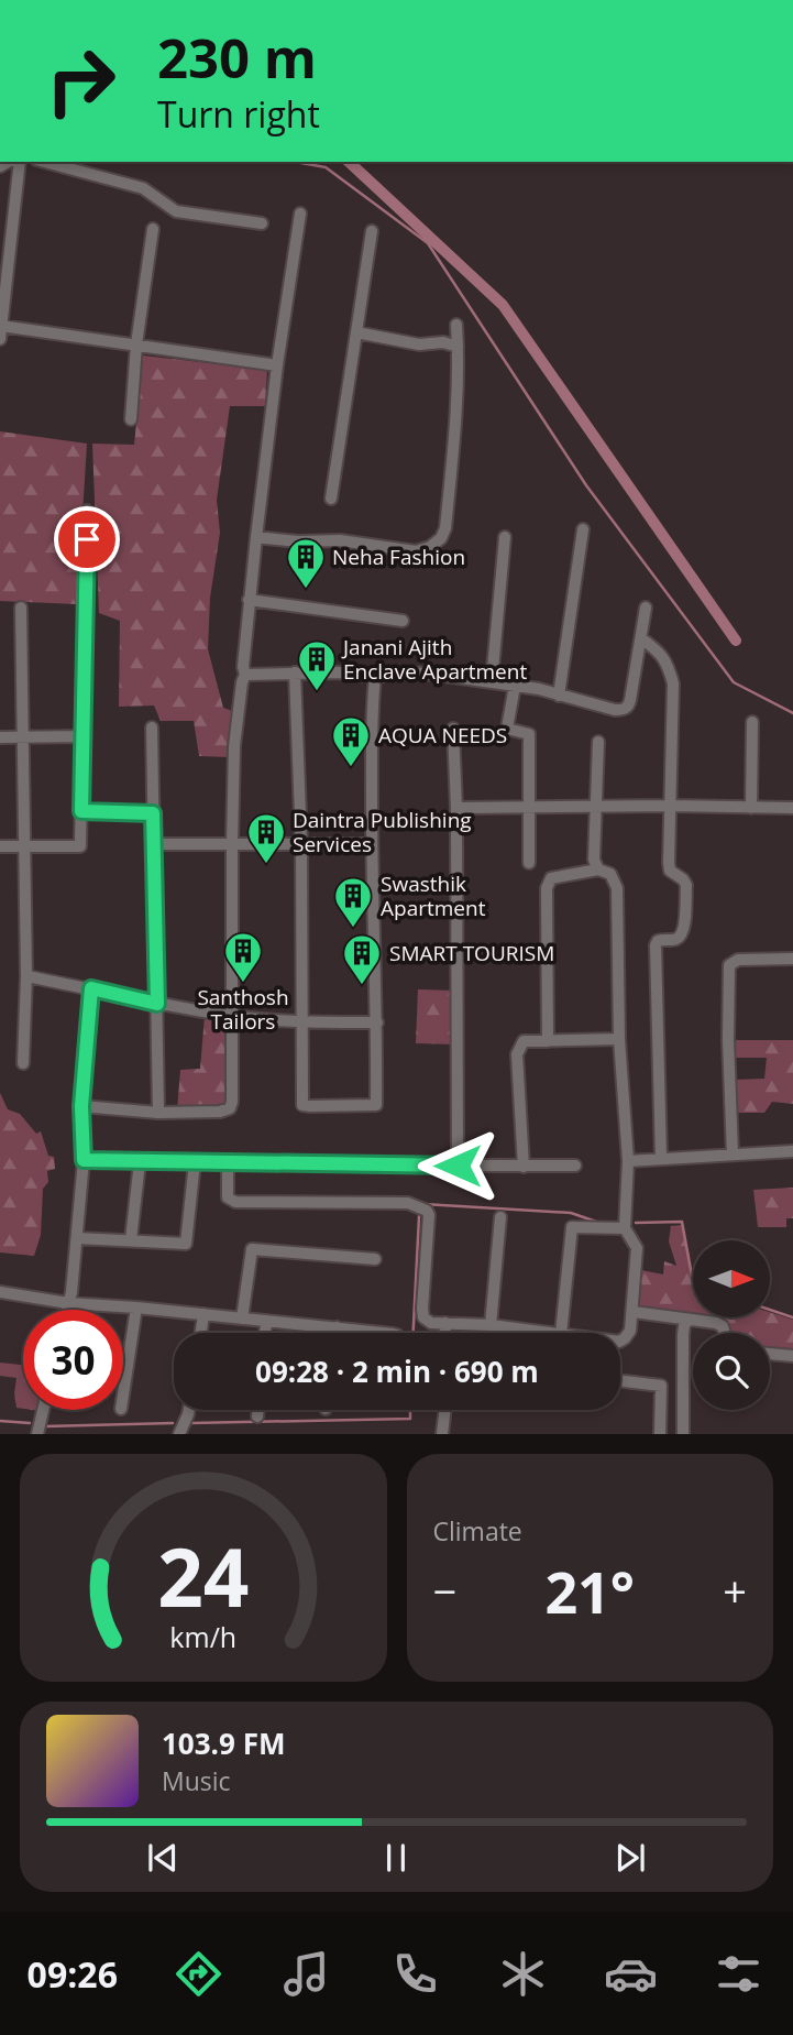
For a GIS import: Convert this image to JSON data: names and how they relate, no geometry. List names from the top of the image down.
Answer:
{
  "places": {
    "building": [
      "Neha Fashion",
      "Janani Ajith Enclave Apartment",
      "AQUA NEEDS",
      "Daintra Publishing Services",
      "Swasthik Apartment",
      "Santhosh Tailors",
      "SMART TOURISM"
    ]
  },
  "north": "right",
  "page": {
    "turn": ["230 m", "Turn right"],
    "limit": "30",
    "trip": "09:28 · 2 min · 690 m",
    "tile": "Climate",
    "heat": ["−", "21°", "+"],
    "song": ["103.9 FM", "Music"],
    "tabs": "09:26",
    "gauge": ["24", "km/h"]
  }
}
